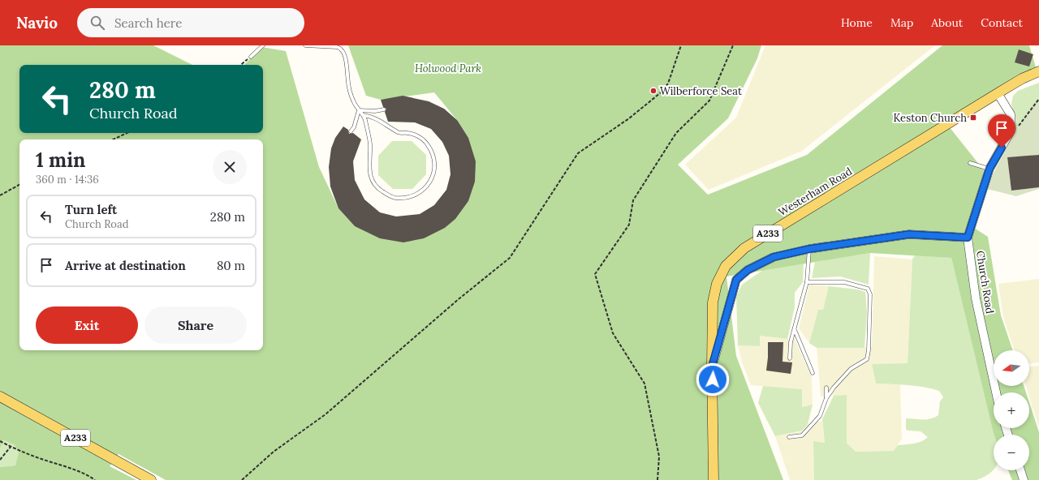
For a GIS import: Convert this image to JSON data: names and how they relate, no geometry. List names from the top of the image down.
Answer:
{
  "streets": {
    "main road": ["Westerham Road", "A233"],
    "street": ["Church Road"]
  },
  "crossings": [
    ["Westerham Road", "Church Road"]
  ],
  "parks": ["Holwood Park"],
  "places": {
    "other": ["Wilberforce Seat"],
    "transit": ["Keston Church"]
  },
  "north": "left",
  "page": {
    "header": "Navio",
    "search": "Search here",
    "nav": [
      "Home",
      "Map",
      "About",
      "Contact"
    ],
    "turn": ["280 m", "Church Road"],
    "heading": ["1 min", "360 m · 14:36"],
    "list": [
      {
        "name": "Turn left",
        "note": "Church Road",
        "value": "280 m"
      },
      {
        "name": "Arrive at destination",
        "value": "80 m"
      }
    ],
    "buttons": ["Exit", "Share"],
    "map_buttons": ["+", "−"]
  }
}
